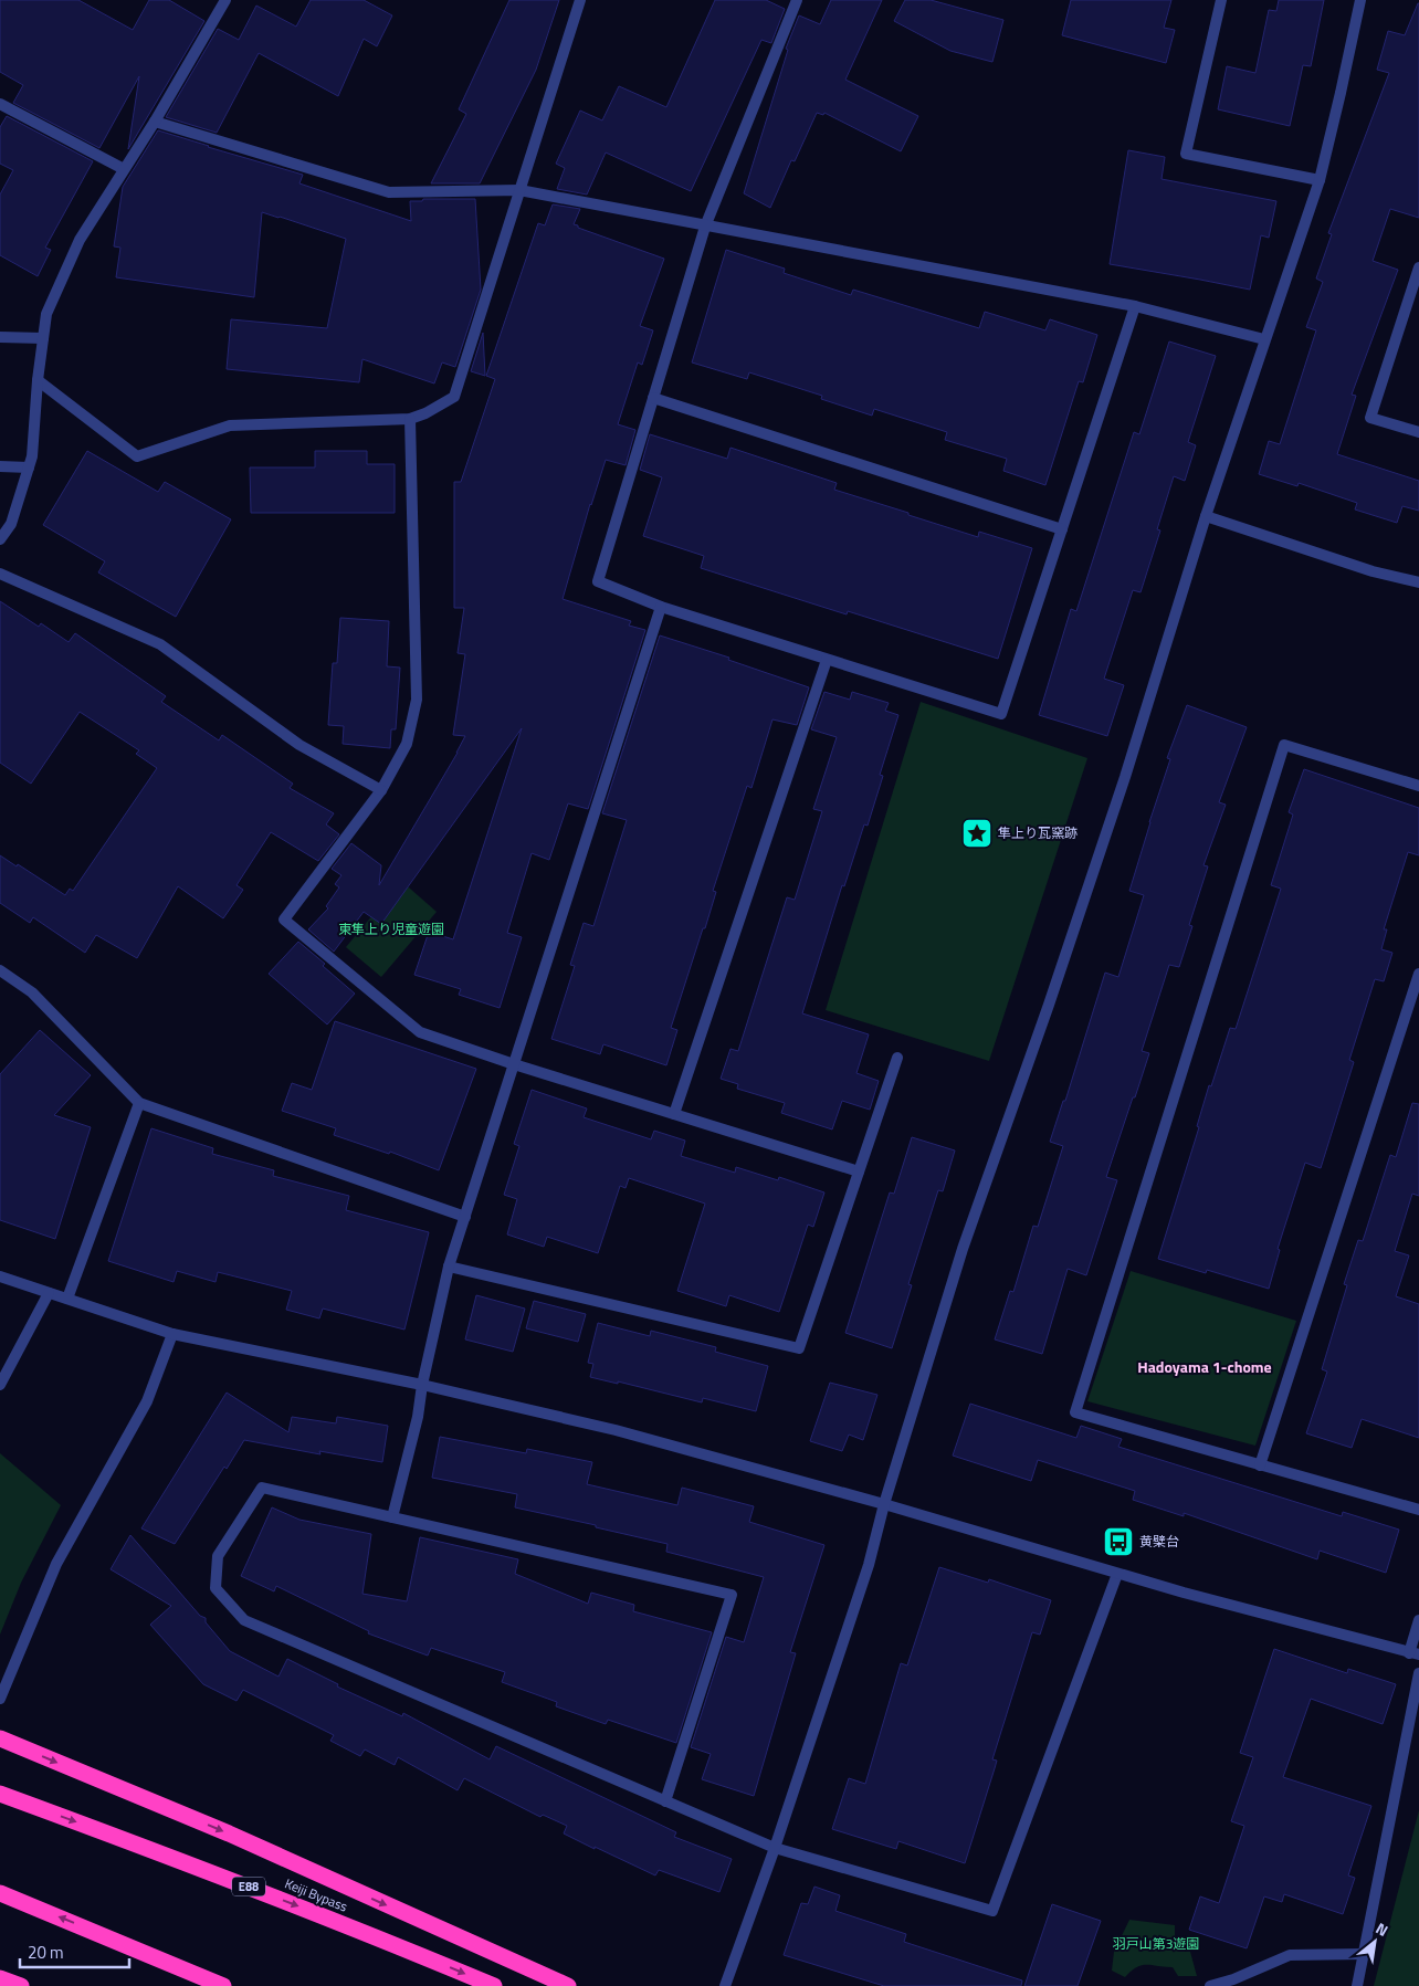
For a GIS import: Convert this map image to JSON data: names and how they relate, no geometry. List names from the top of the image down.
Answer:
{
  "streets": {
    "highway": ["E88", "Keiji Bypass"]
  },
  "districts": ["Hadoyama 1-chome"],
  "parks": ["東隼上り児童遊園", "羽戸山第3遊園"],
  "places": {
    "place": ["隼上り瓦窯跡"],
    "bus stop": ["黄檗台"]
  },
  "scale_bar": "20 m",
  "north": "top right"
}
